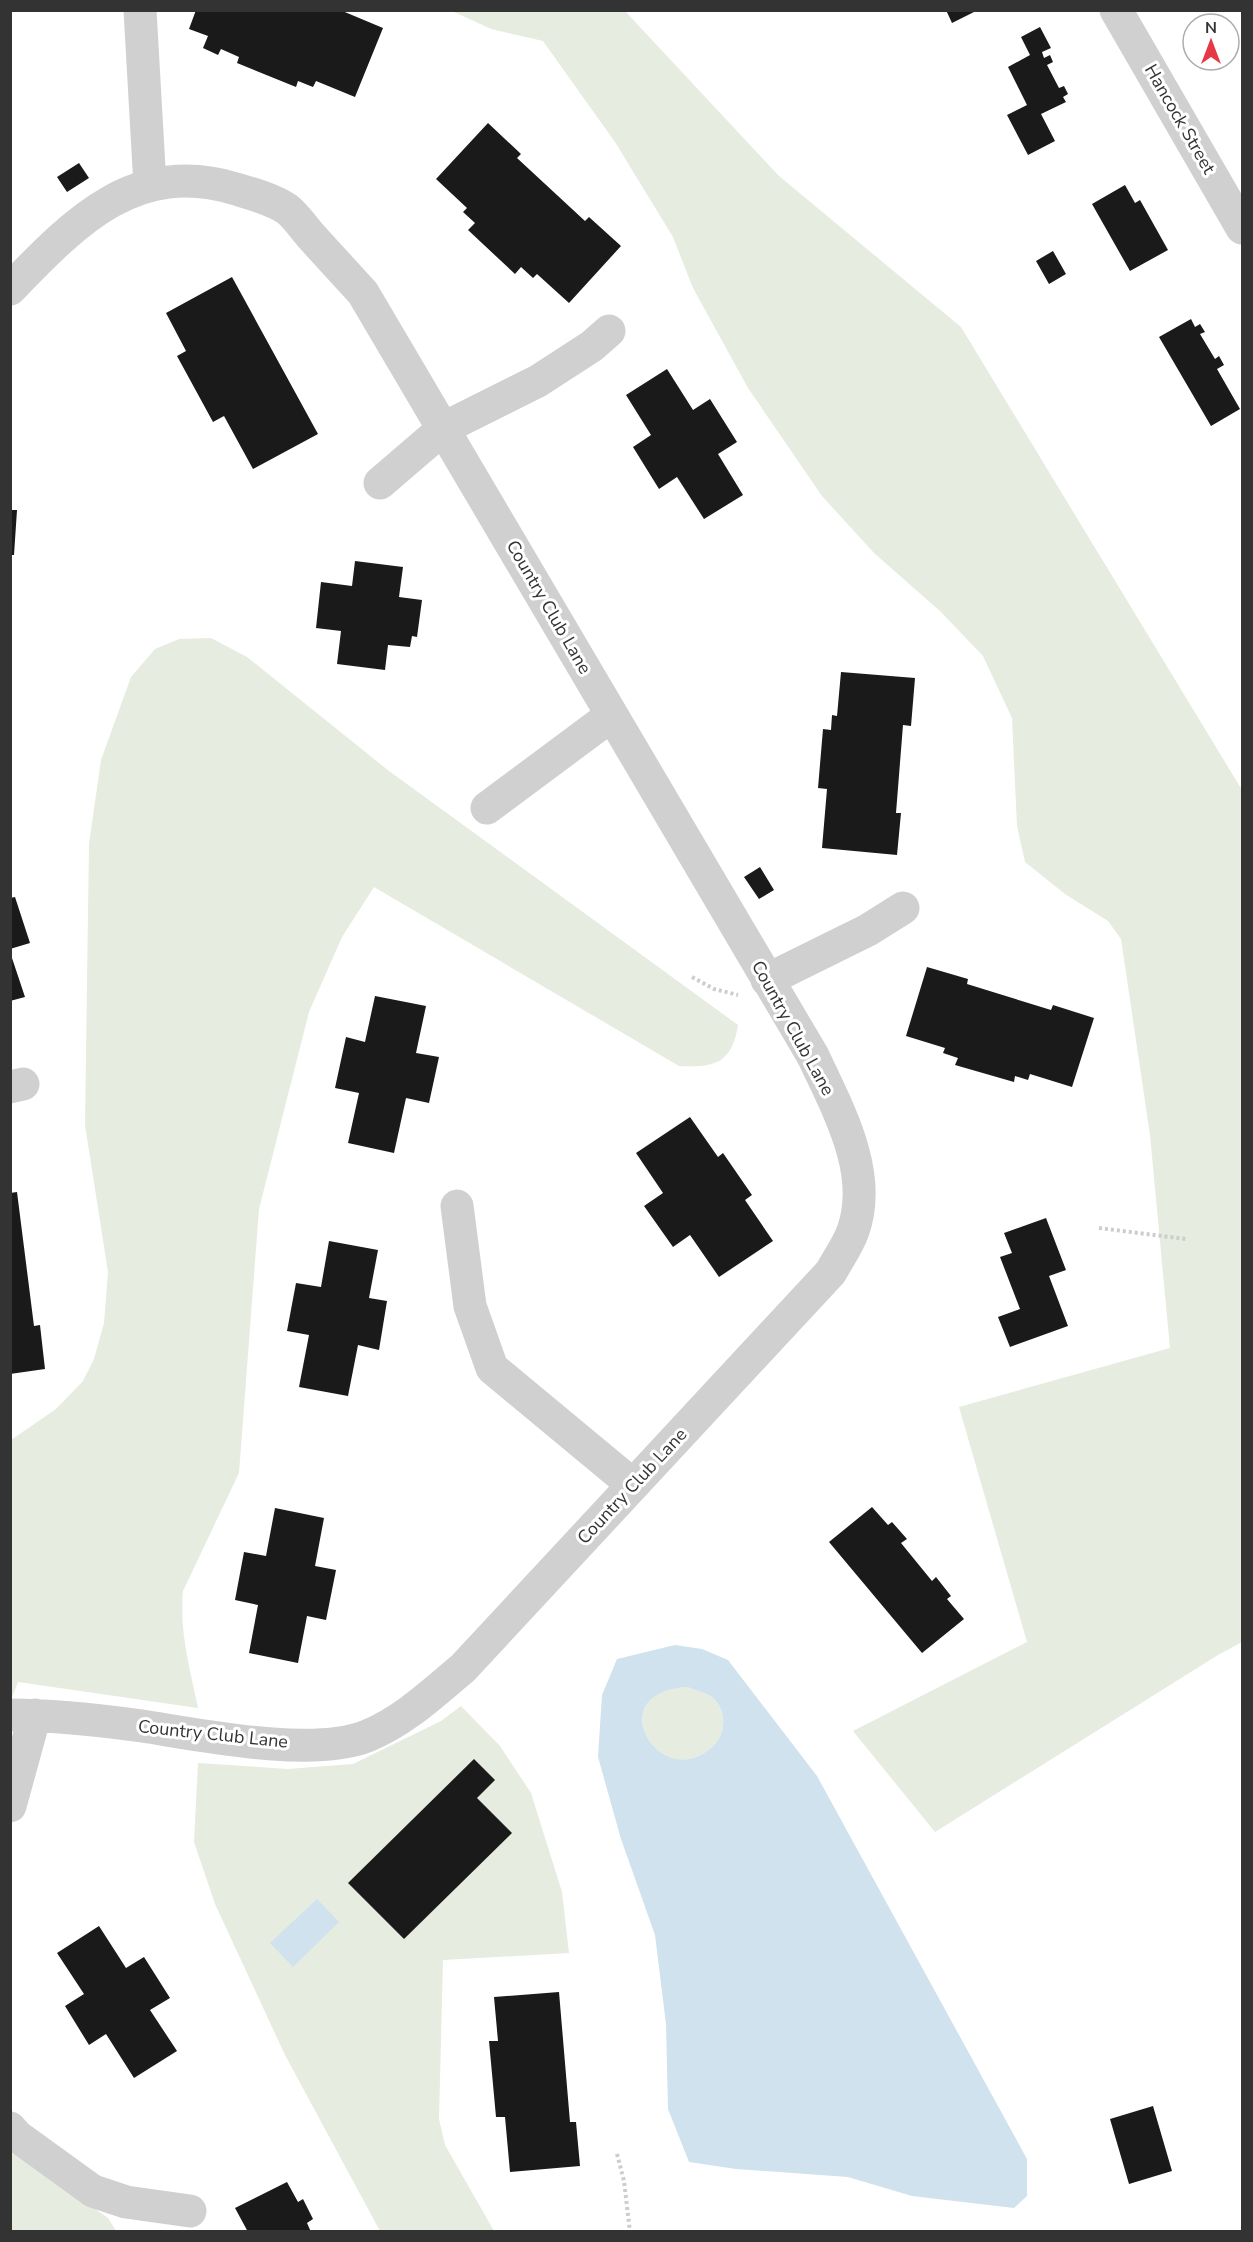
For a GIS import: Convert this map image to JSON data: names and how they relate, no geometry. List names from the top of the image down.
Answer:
{
  "streets": {
    "street": ["Hancock Street", "Country Club Lane"]
  },
  "north": "top"
}
